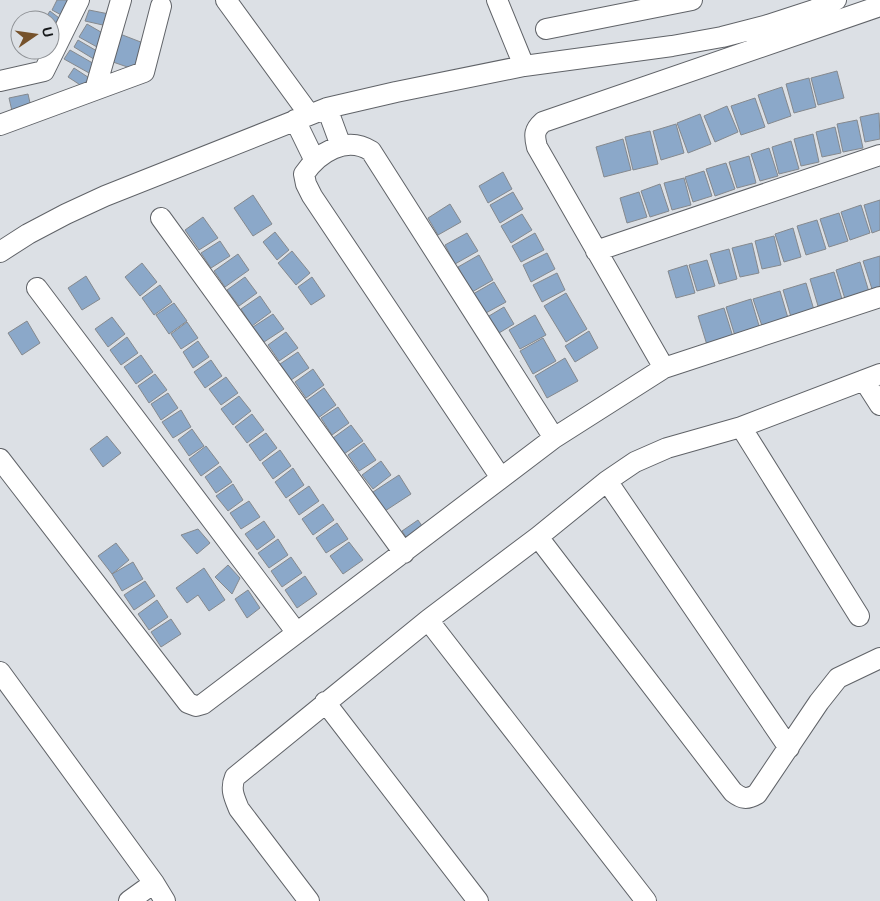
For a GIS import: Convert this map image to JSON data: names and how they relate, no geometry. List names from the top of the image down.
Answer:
{
  "north": "right"
}
